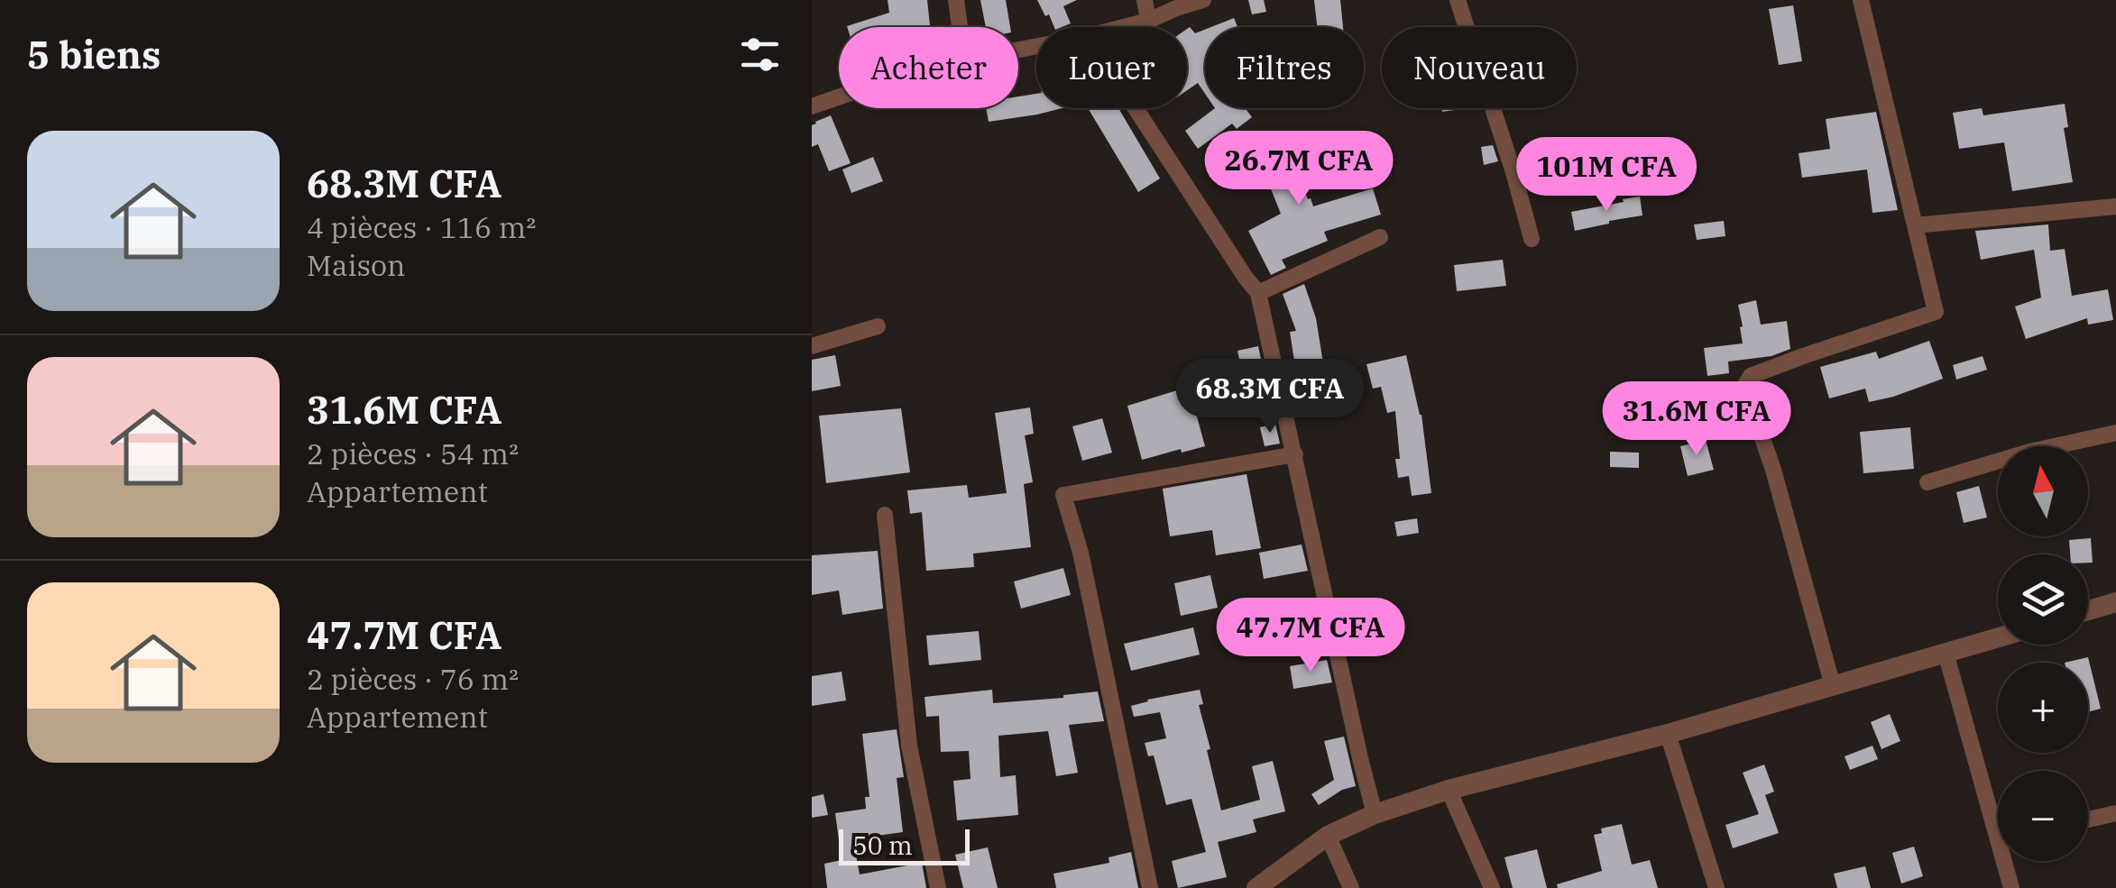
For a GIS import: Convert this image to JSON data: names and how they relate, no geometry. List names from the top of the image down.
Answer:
{
  "scale_bar": "50 m",
  "north": "top",
  "page": {
    "heading": "5 biens",
    "chip": [
      "Acheter",
      "Louer",
      "Filtres",
      "Nouveau"
    ],
    "list": [
      {
        "name": "68.3M CFA",
        "note": "4 pièces · 116 m² · Maison"
      },
      {
        "name": "31.6M CFA",
        "note": "2 pièces · 54 m² · Appartement"
      },
      {
        "name": "47.7M CFA",
        "note": "2 pièces · 76 m² · Appartement"
      }
    ],
    "price": [
      "26.7M CFA",
      "101M CFA",
      "68.3M CFA",
      "31.6M CFA",
      "47.7M CFA"
    ],
    "map_buttons": ["+", "−"],
    "scale": "50 m"
  }
}
